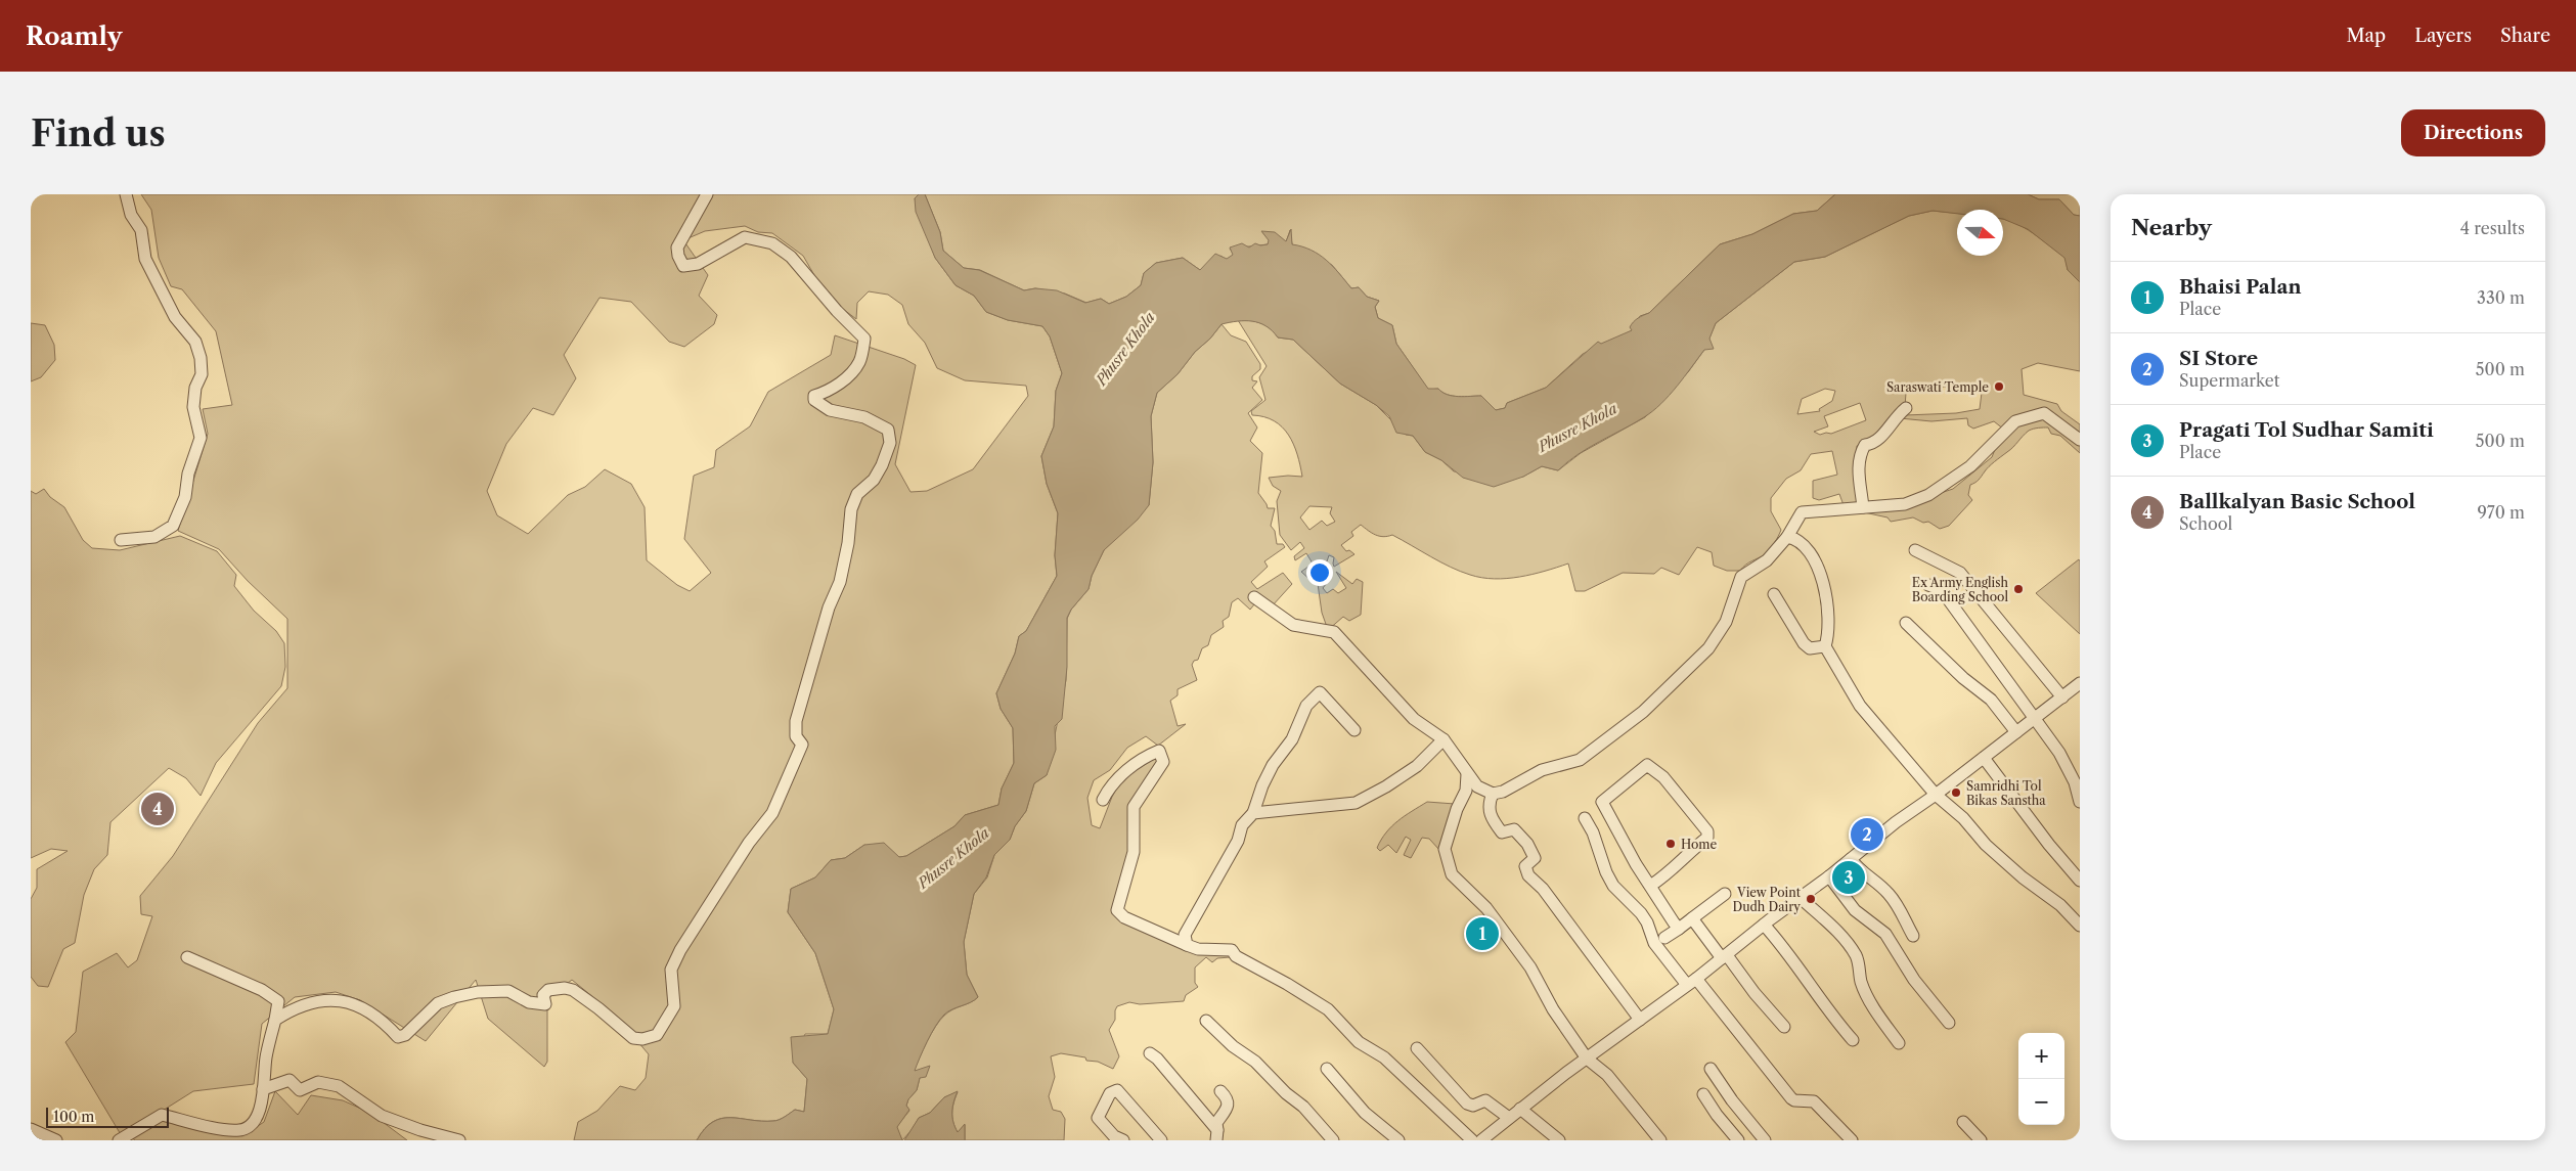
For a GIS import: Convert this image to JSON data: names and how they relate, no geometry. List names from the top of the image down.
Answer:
{
  "water": ["Phusre Khola"],
  "places": [
    "Saraswati Temple",
    "Ex Army English Boarding School",
    "Samridhi Tol Bikas Sanstha",
    "Home",
    "View Point Dudh Dairy"
  ],
  "scale_bar": "100 m",
  "north": "right",
  "page": {
    "header": "Roamly",
    "nav": ["Map", "Layers", "Share"],
    "buttons": "Directions",
    "title": "Find us",
    "heading": ["Nearby", "4 results"],
    "list": [
      {
        "mark": "1",
        "name": "Bhaisi Palan",
        "note": "Place",
        "value": "330 m"
      },
      {
        "mark": "2",
        "name": "SI Store",
        "note": "Supermarket",
        "value": "500 m"
      },
      {
        "mark": "3",
        "name": "Pragati Tol Sudhar Samiti",
        "note": "Place",
        "value": "500 m"
      },
      {
        "mark": "4",
        "name": "Ballkalyan Basic School",
        "note": "School",
        "value": "970 m"
      }
    ],
    "pins": [
      "4",
      "2",
      "3",
      "1"
    ],
    "map_buttons": ["+", "−"],
    "scale": "100 m"
  }
}
